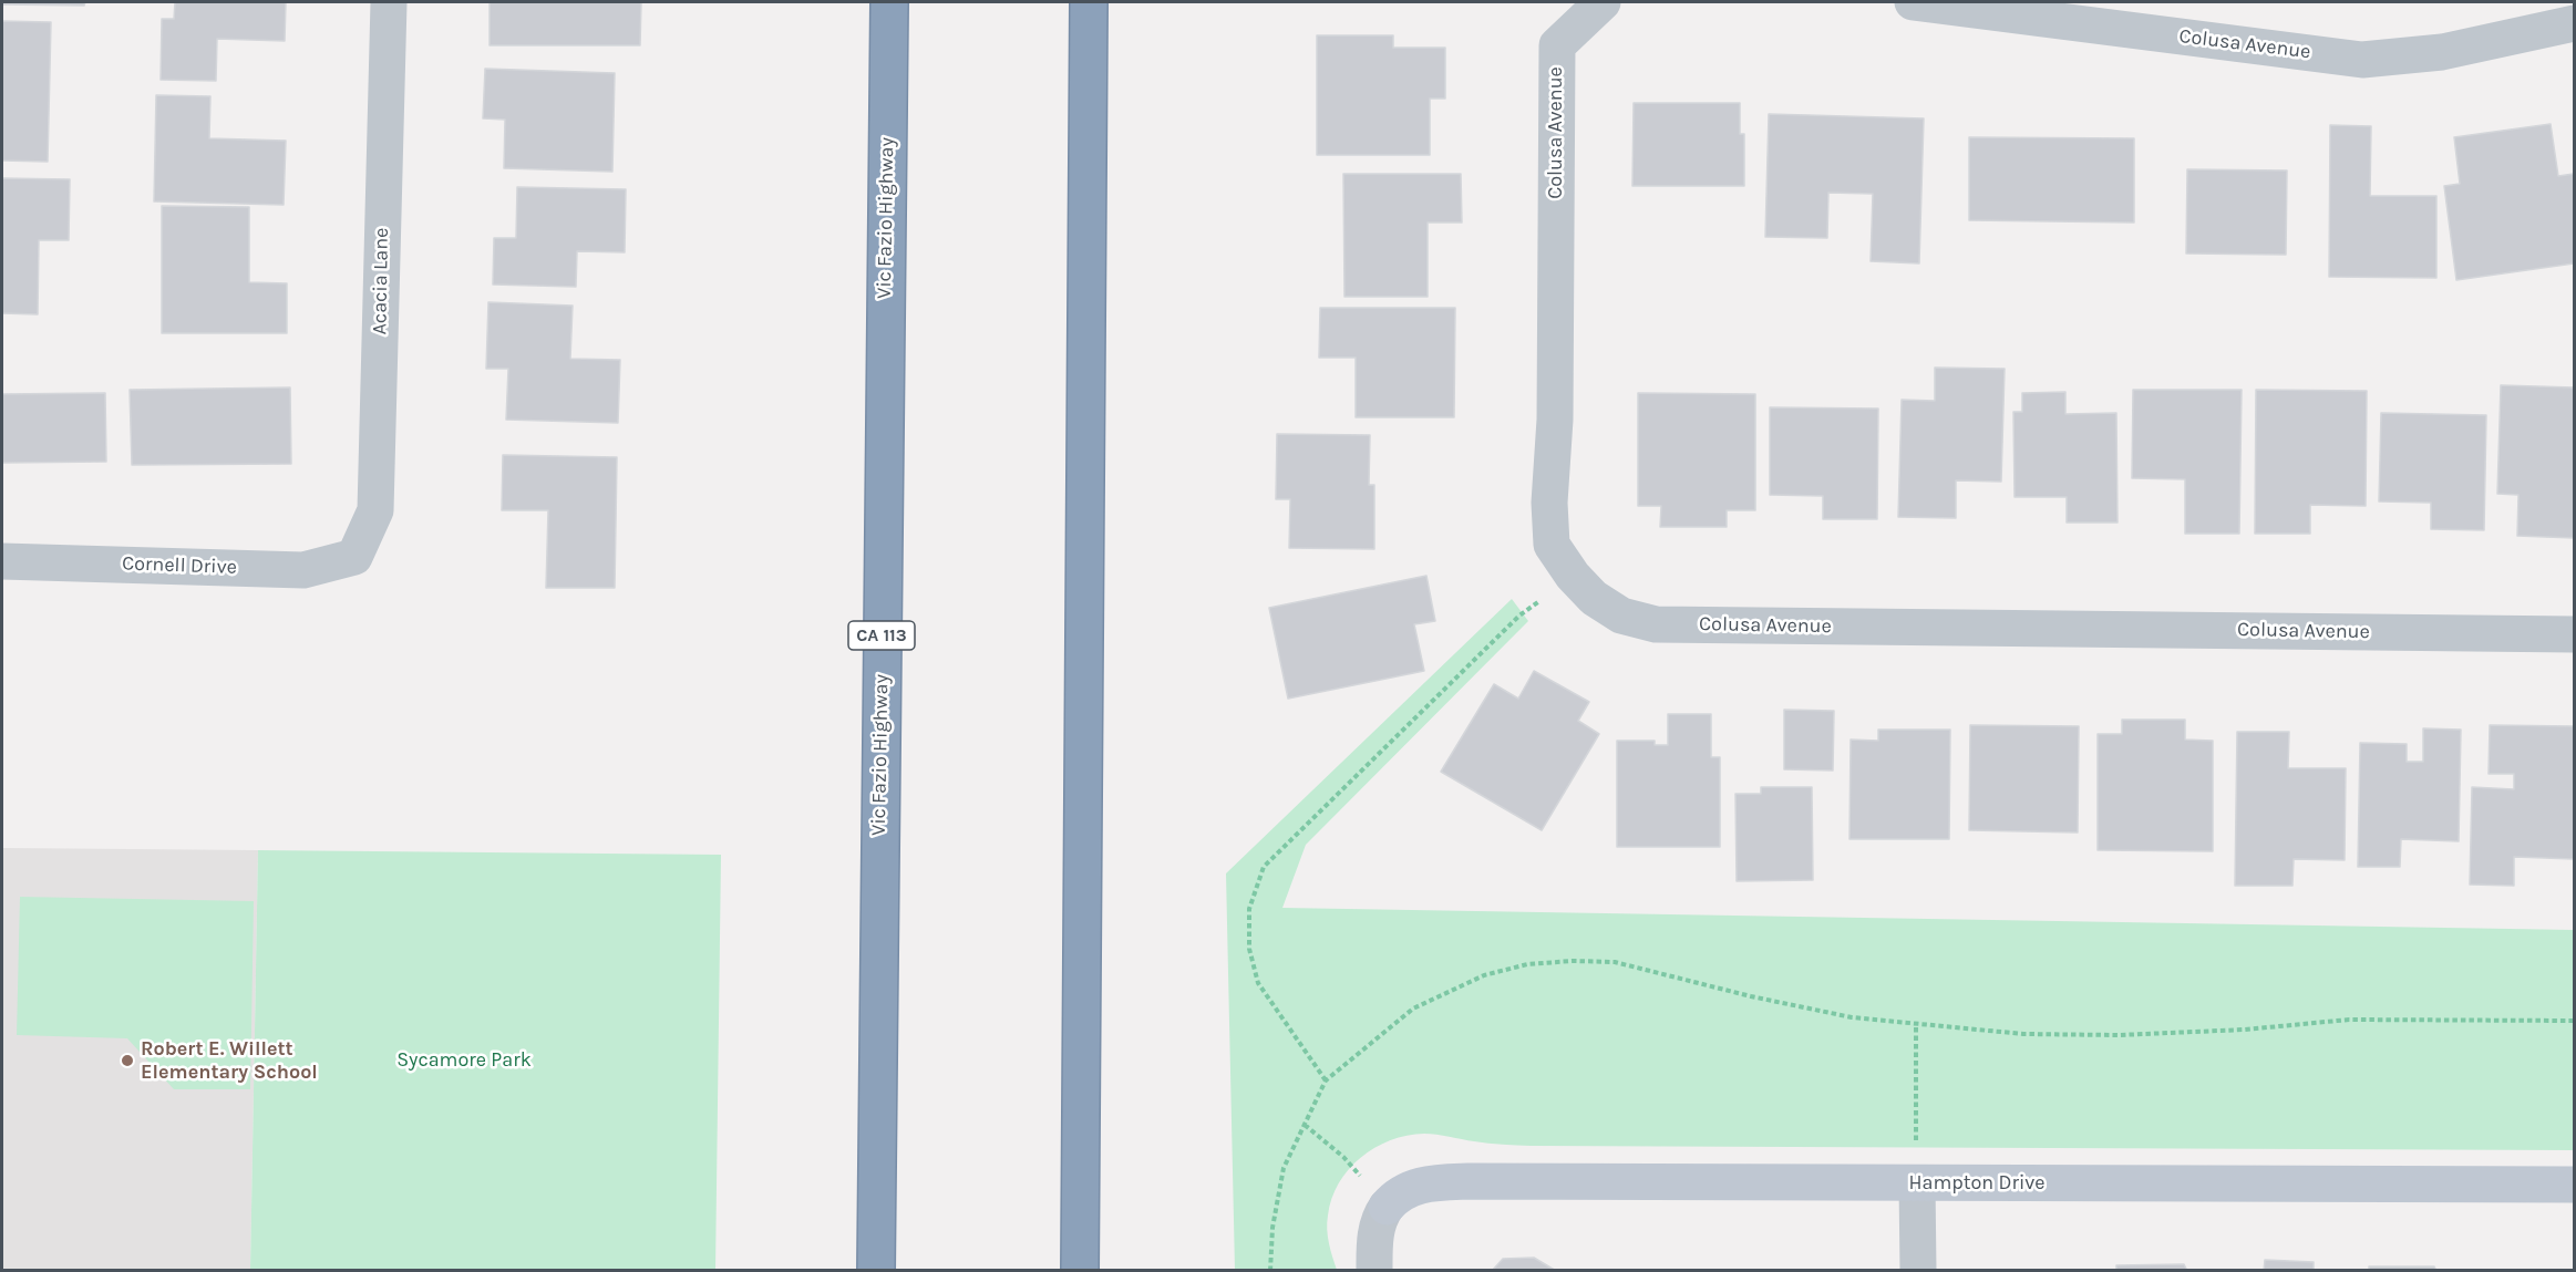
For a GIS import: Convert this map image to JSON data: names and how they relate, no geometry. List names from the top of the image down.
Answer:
{
  "streets": {
    "highway": ["Vic Fazio Highway", "CA 113"],
    "street": [
      "Colusa Avenue",
      "Acacia Lane",
      "Cornell Drive",
      "Hampton Drive"
    ]
  },
  "crossings": [
    ["Acacia Lane", "Cornell Drive"]
  ],
  "parks": ["Sycamore Park"],
  "places": ["Robert E. Willett Elementary School"]
}
